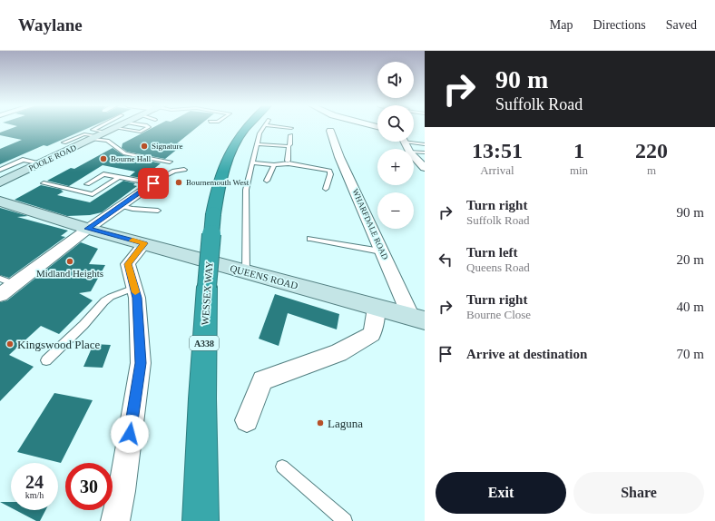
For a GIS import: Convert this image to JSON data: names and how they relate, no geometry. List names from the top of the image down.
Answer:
{
  "streets": {
    "highway": ["WESSEX WAY", "A338"],
    "street": ["POOLE ROAD", "WHARFDALE ROAD", "QUEENS ROAD"]
  },
  "crossings": [
    ["WHARFDALE ROAD", "QUEENS ROAD"]
  ],
  "places": [
    "Signature",
    "Bourne Hall",
    "Bournemouth West",
    "Midland Heights",
    "Kingswood Place",
    "Laguna"
  ],
  "page": {
    "header": "Waylane",
    "nav": ["Map", "Directions", "Saved"],
    "turn": ["90 m", "Suffolk Road"],
    "map_buttons": ["+", "−"],
    "eta": [
      "13:51",
      "Arrival",
      "1",
      "min",
      "220",
      "m"
    ],
    "list": [
      {
        "name": "Turn right",
        "note": "Suffolk Road",
        "value": "90 m"
      },
      {
        "name": "Turn left",
        "note": "Queens Road",
        "value": "20 m"
      },
      {
        "name": "Turn right",
        "note": "Bourne Close",
        "value": "40 m"
      },
      {
        "name": "Arrive at destination",
        "value": "70 m"
      }
    ],
    "speed": "24 km/h",
    "limit": "30",
    "buttons": ["Exit", "Share"]
  }
}
